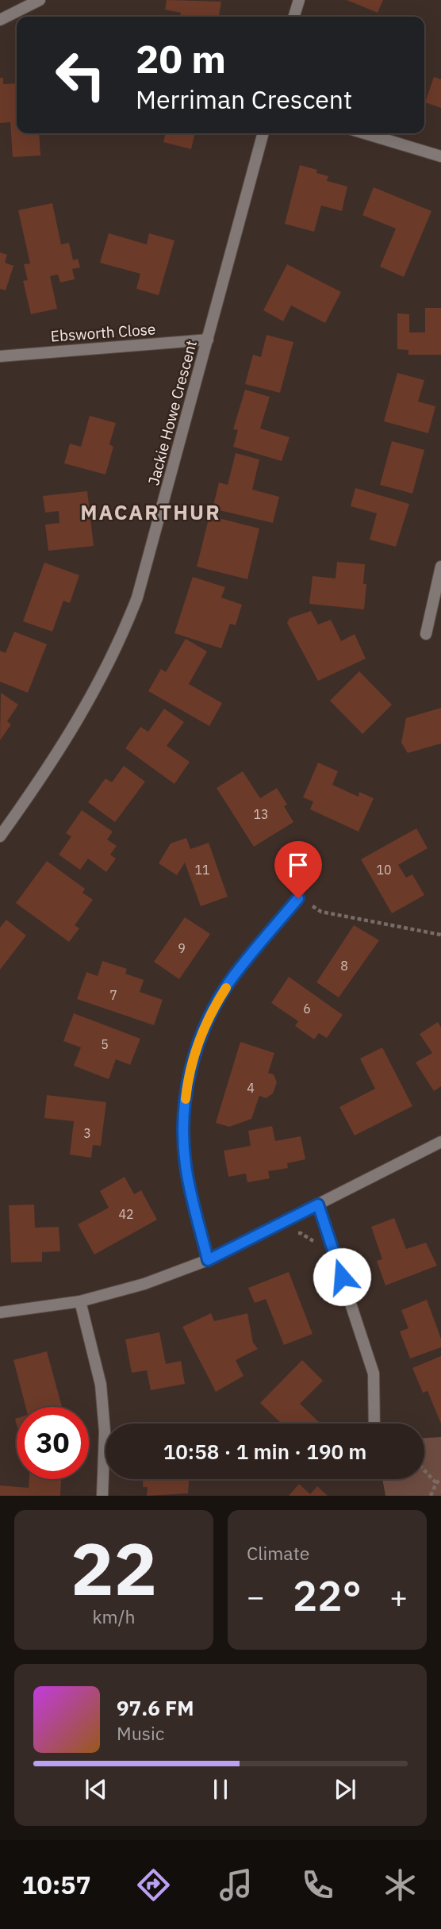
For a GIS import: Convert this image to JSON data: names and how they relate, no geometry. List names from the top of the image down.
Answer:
{
  "streets": {
    "street": ["Ebsworth Close", "Jackie Howe Crescent"]
  },
  "crossings": [
    ["Ebsworth Close", "Jackie Howe Crescent"]
  ],
  "districts": ["MACARTHUR"],
  "house_numbers": [
    "13",
    "11",
    "10",
    "9",
    "8",
    "7",
    "6",
    "5",
    "4",
    "3",
    "42"
  ],
  "page": {
    "turn": ["20 m", "Merriman Crescent"],
    "limit": "30",
    "trip": "10:58 · 1 min · 190 m",
    "tile": [
      ["22", "km/h"],
      "Climate"
    ],
    "heat": ["−", "22°", "+"],
    "song": ["97.6 FM", "Music"],
    "tabs": "10:57"
  }
}
